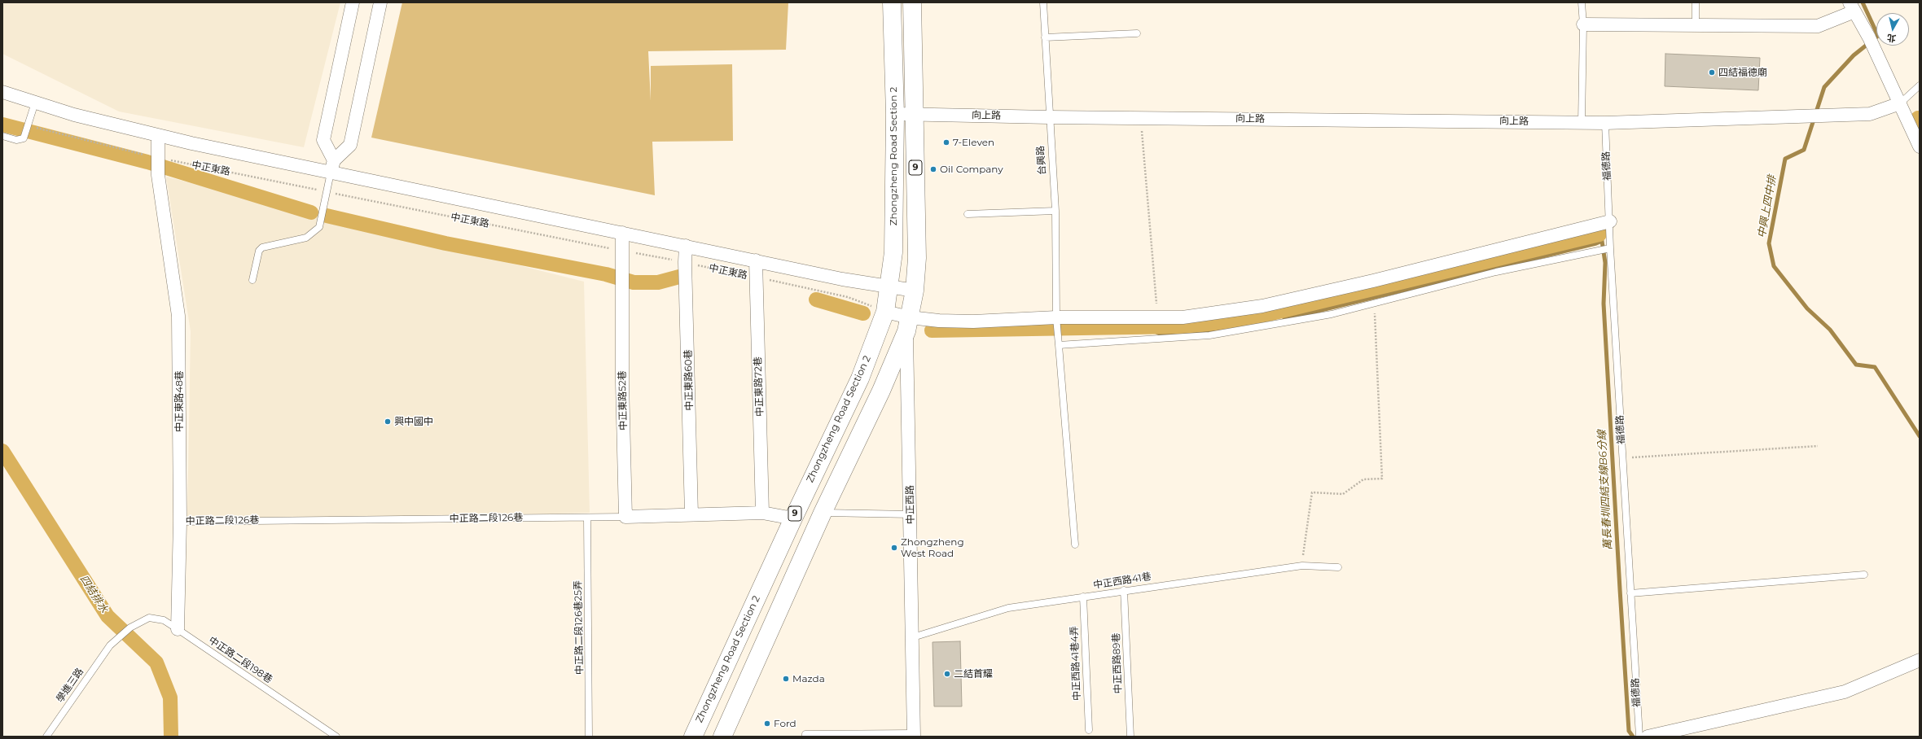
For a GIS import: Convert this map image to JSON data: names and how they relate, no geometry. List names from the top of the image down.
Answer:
{
  "streets": {
    "main road": ["Zhongzheng Road Section 2", "9"],
    "street": [
      "向上路",
      "中正東路",
      "中正東路60巷",
      "中正東路72巷",
      "中正東路52巷",
      "中正東路48巷",
      "中正西路",
      "中正路二段126巷"
    ],
    "lane": [
      "台興路",
      "福德路",
      "中正西路41巷",
      "中正路二段126巷25弄",
      "中正路二段198巷",
      "中正西路41巷4弄",
      "中正西路89巷",
      "學進三路"
    ]
  },
  "crossings": [
    ["向上路", "Zhongzheng Road Section 2"],
    ["向上路", "台興路"],
    ["向上路", "福德路"],
    ["Zhongzheng Road Section 2", "中正東路"],
    ["Zhongzheng Road Section 2", "中正西路"],
    ["Zhongzheng Road Section 2", "中正路二段126巷"],
    ["中正東路", "中正東路60巷"],
    ["中正東路", "中正東路72巷"],
    ["中正東路", "中正東路52巷"],
    ["中正東路", "中正東路48巷"],
    ["中正東路60巷", "中正路二段126巷"],
    ["中正東路72巷", "中正路二段126巷"],
    ["中正東路52巷", "中正路二段126巷"],
    ["中正東路48巷", "中正路二段126巷"],
    ["中正東路48巷", "中正路二段198巷"],
    ["中正西路", "中正西路41巷"],
    ["中正路二段126巷", "中正路二段126巷25弄"],
    ["中正西路41巷", "中正西路41巷4弄"],
    ["中正西路41巷", "中正西路89巷"],
    ["中正路二段198巷", "學進三路"]
  ],
  "water": ["中興上四中排", "萬長春圳四結支線B6分線", "四結排水"],
  "places": [
    "四結福德廟",
    "7-Eleven",
    "Oil Company",
    "興中國中",
    "Zhongzheng West Road",
    "二結首耀",
    "Mazda",
    "Ford"
  ],
  "north": "bottom"
}
